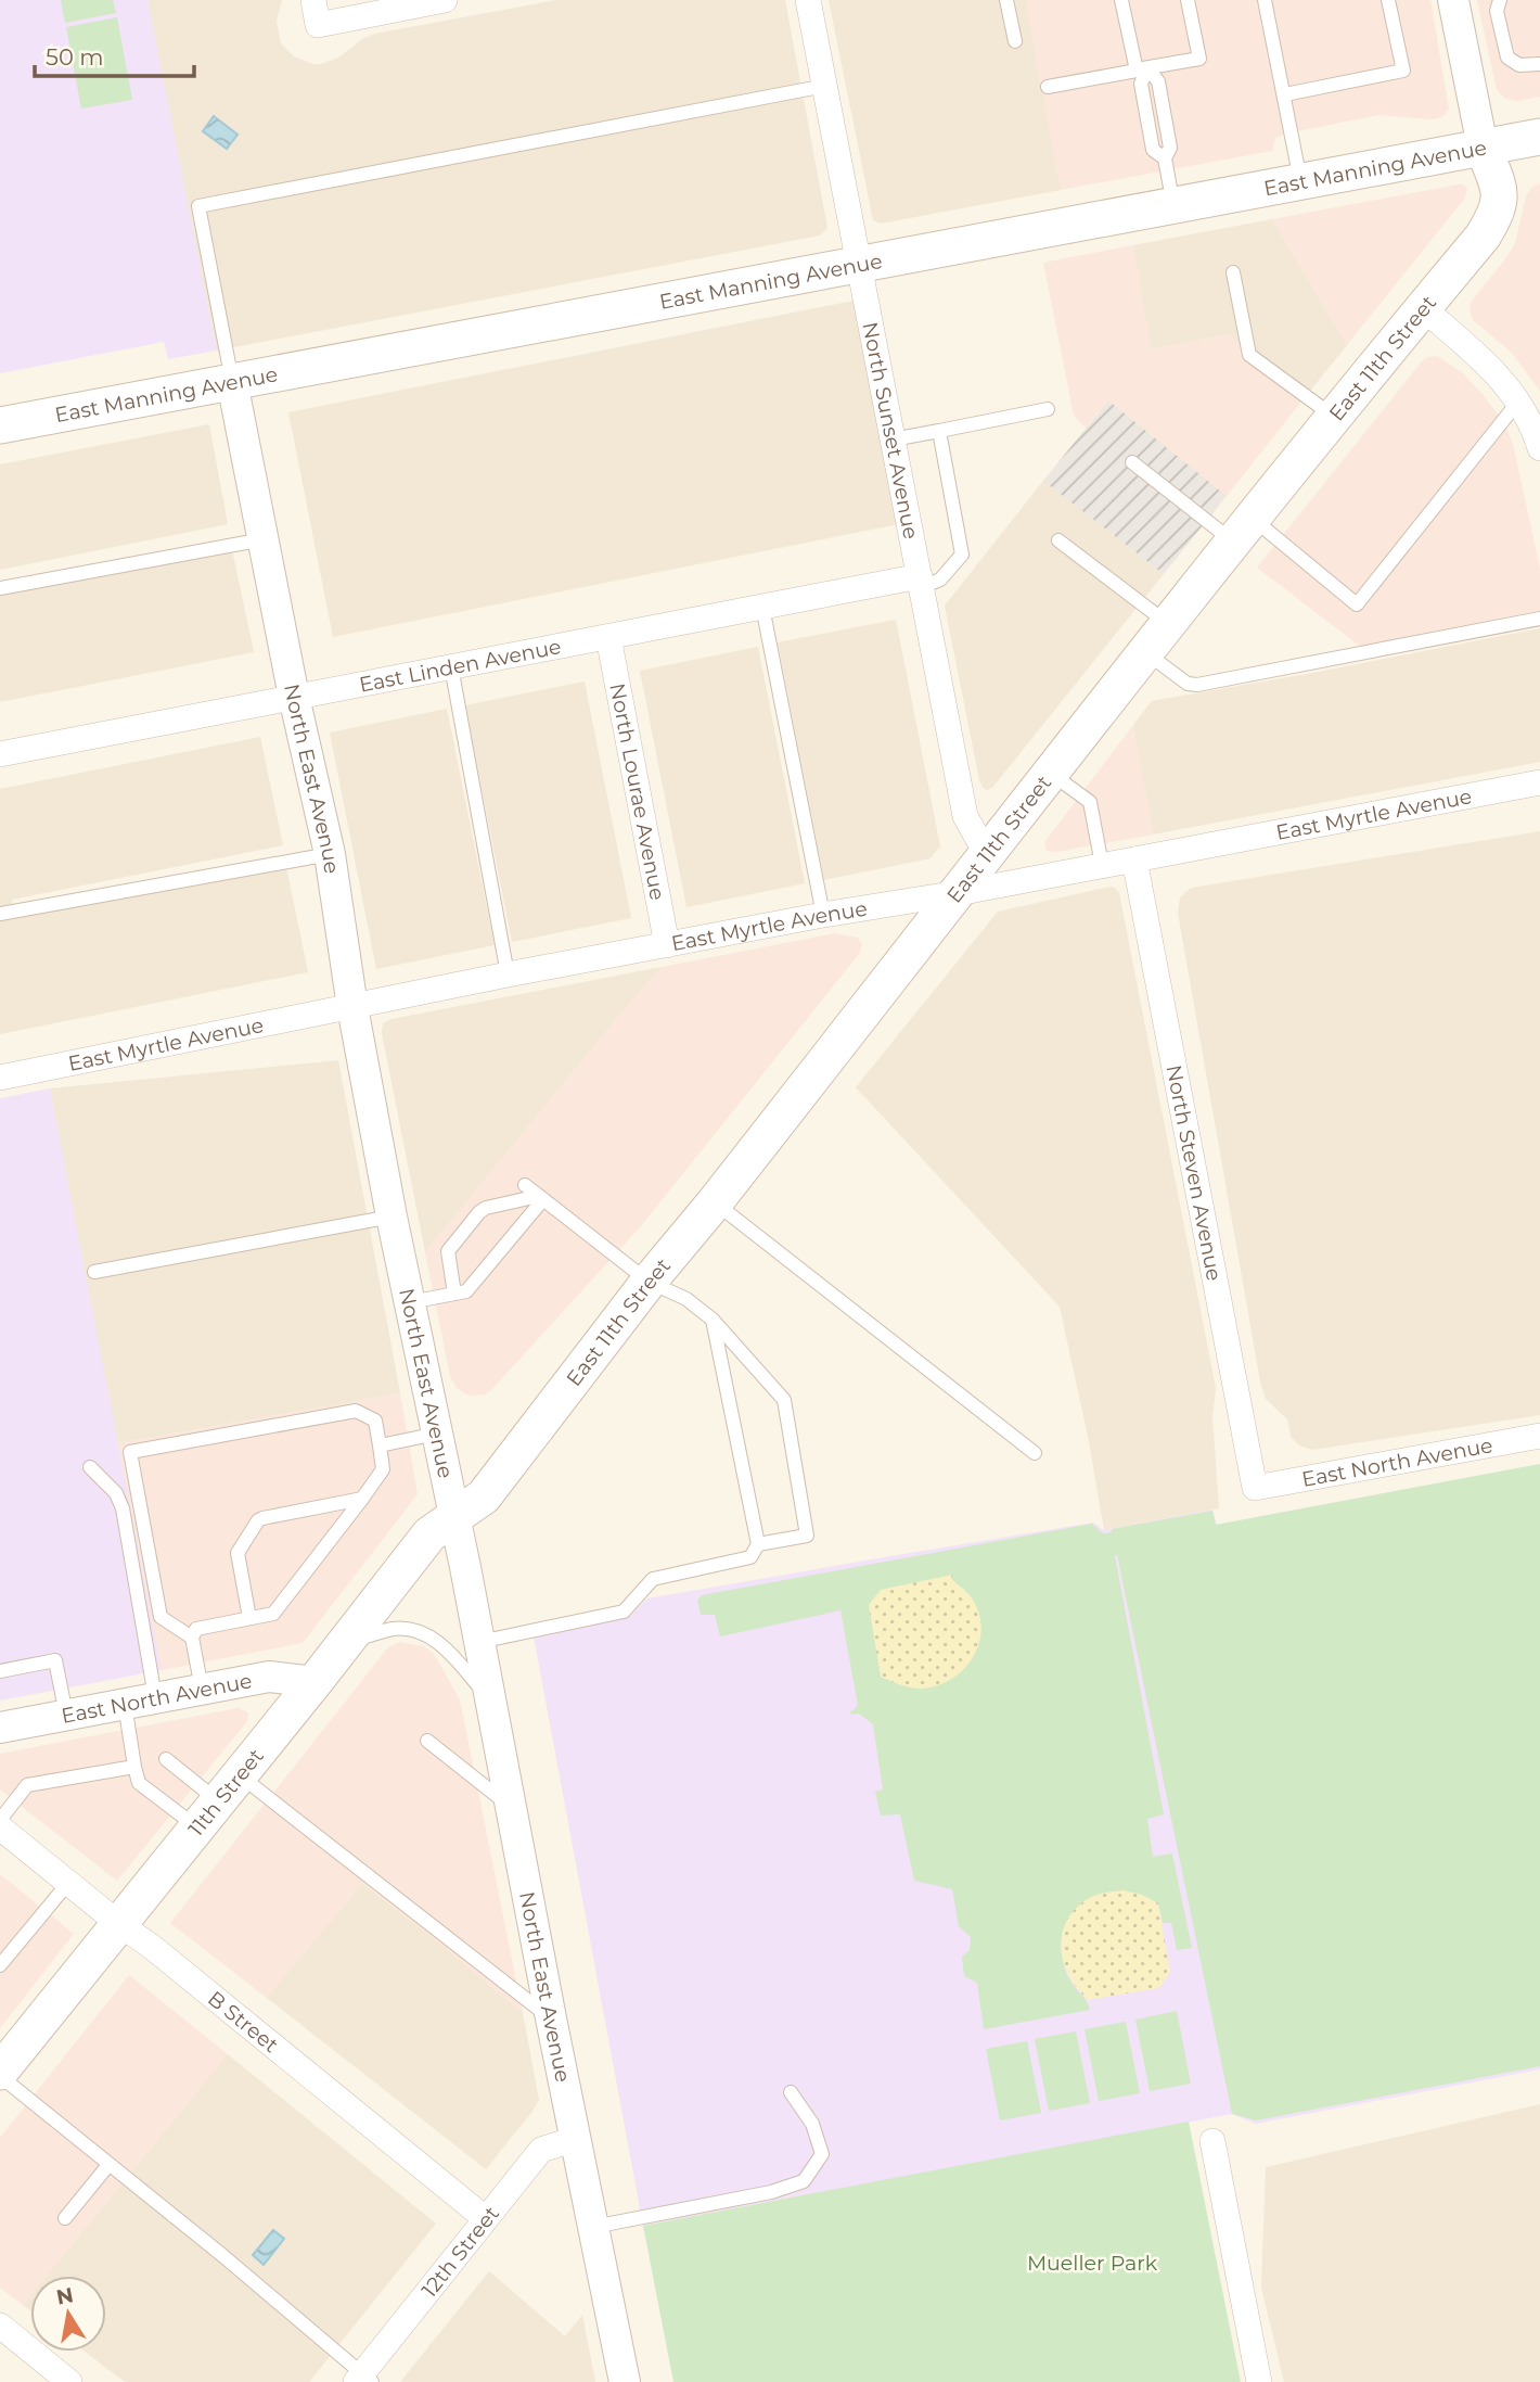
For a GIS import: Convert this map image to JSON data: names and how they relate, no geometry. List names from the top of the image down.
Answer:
{
  "streets": {
    "main road": ["East Manning Avenue", "East 11th Street", "11th Street"],
    "street": [
      "North Sunset Avenue",
      "East Linden Avenue",
      "North East Avenue",
      "North Lourae Avenue",
      "East Myrtle Avenue",
      "North Steven Avenue",
      "East North Avenue",
      "B Street",
      "12th Street"
    ]
  },
  "crossings": [
    ["East Manning Avenue", "East 11th Street"],
    ["East Manning Avenue", "North Sunset Avenue"],
    ["East Manning Avenue", "North East Avenue"],
    ["East 11th Street", "North Sunset Avenue"],
    ["East 11th Street", "North East Avenue"],
    ["East 11th Street", "East Myrtle Avenue"],
    ["East 11th Street", "11th Street"],
    ["North Sunset Avenue", "East Linden Avenue"],
    ["East Linden Avenue", "North East Avenue"],
    ["East Linden Avenue", "North Lourae Avenue"],
    ["North East Avenue", "East Myrtle Avenue"],
    ["North East Avenue", "11th Street"],
    ["North East Avenue", "12th Street"],
    ["North Lourae Avenue", "East Myrtle Avenue"],
    ["East Myrtle Avenue", "North Steven Avenue"],
    ["North Steven Avenue", "East North Avenue"],
    ["East North Avenue", "11th Street"],
    ["11th Street", "B Street"],
    ["B Street", "12th Street"]
  ],
  "parks": ["Mueller Park"],
  "scale_bar": "50 m",
  "north": "top"
}
